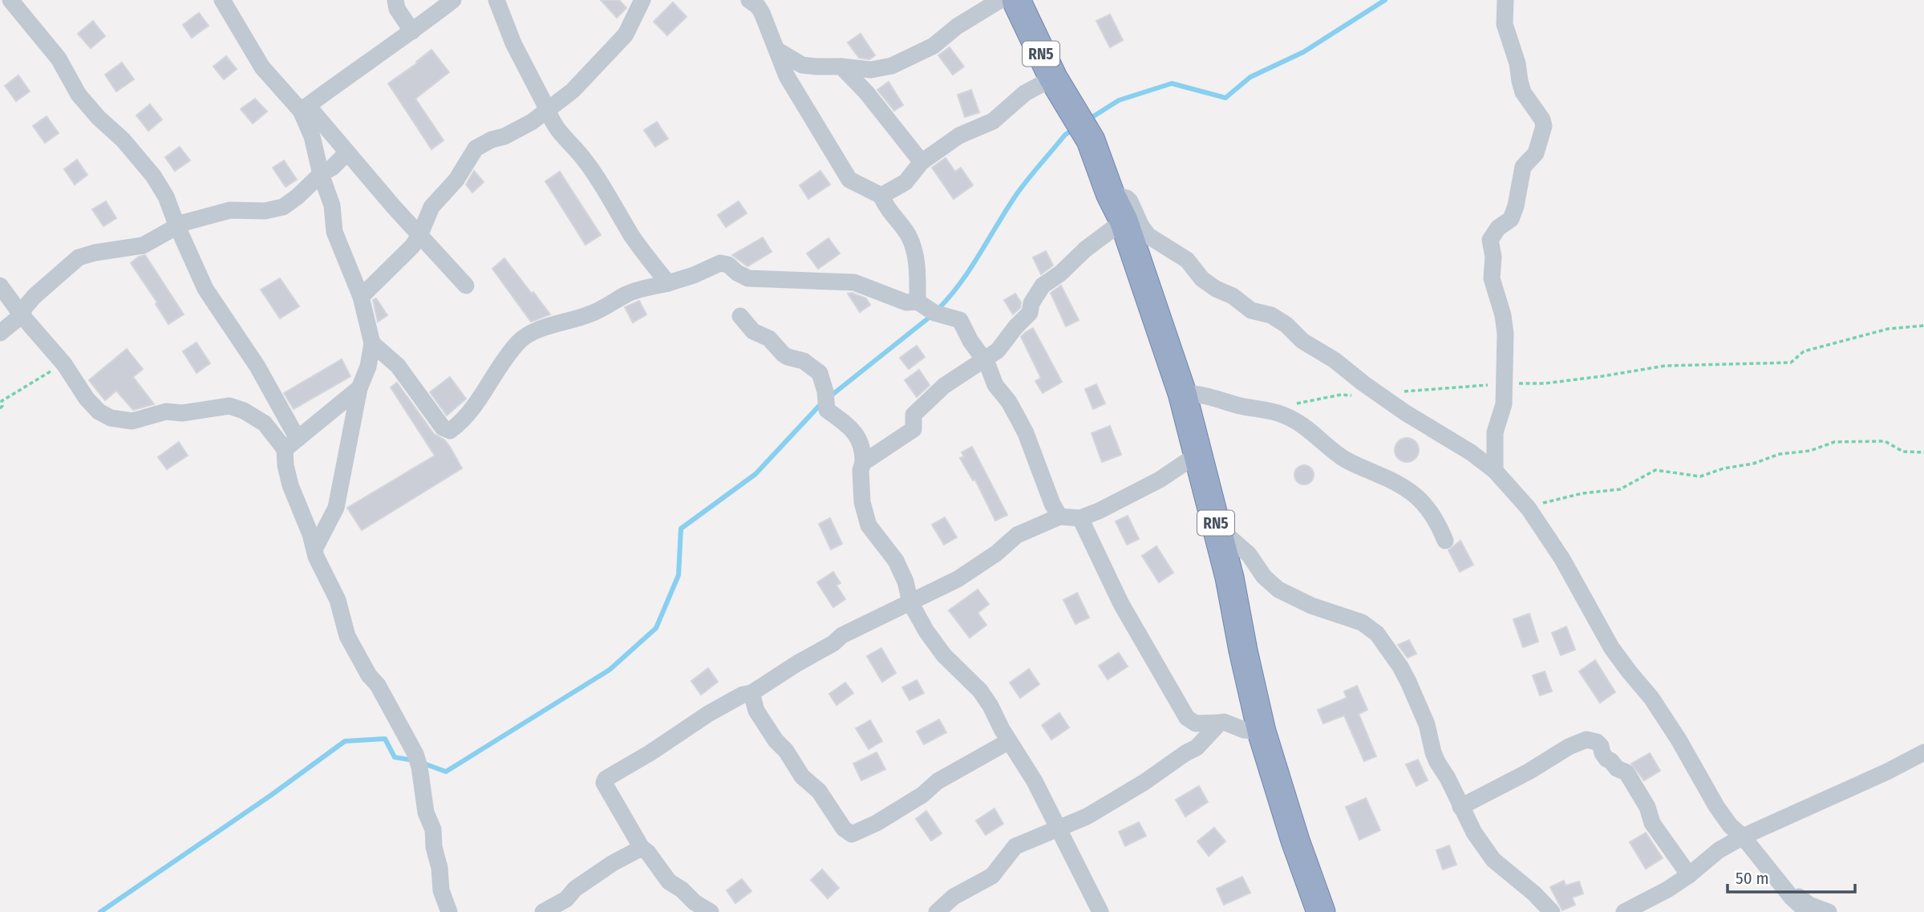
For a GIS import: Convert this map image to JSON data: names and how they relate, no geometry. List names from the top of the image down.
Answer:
{
  "streets": {
    "highway": ["RN5"]
  },
  "scale_bar": "50 m"
}
